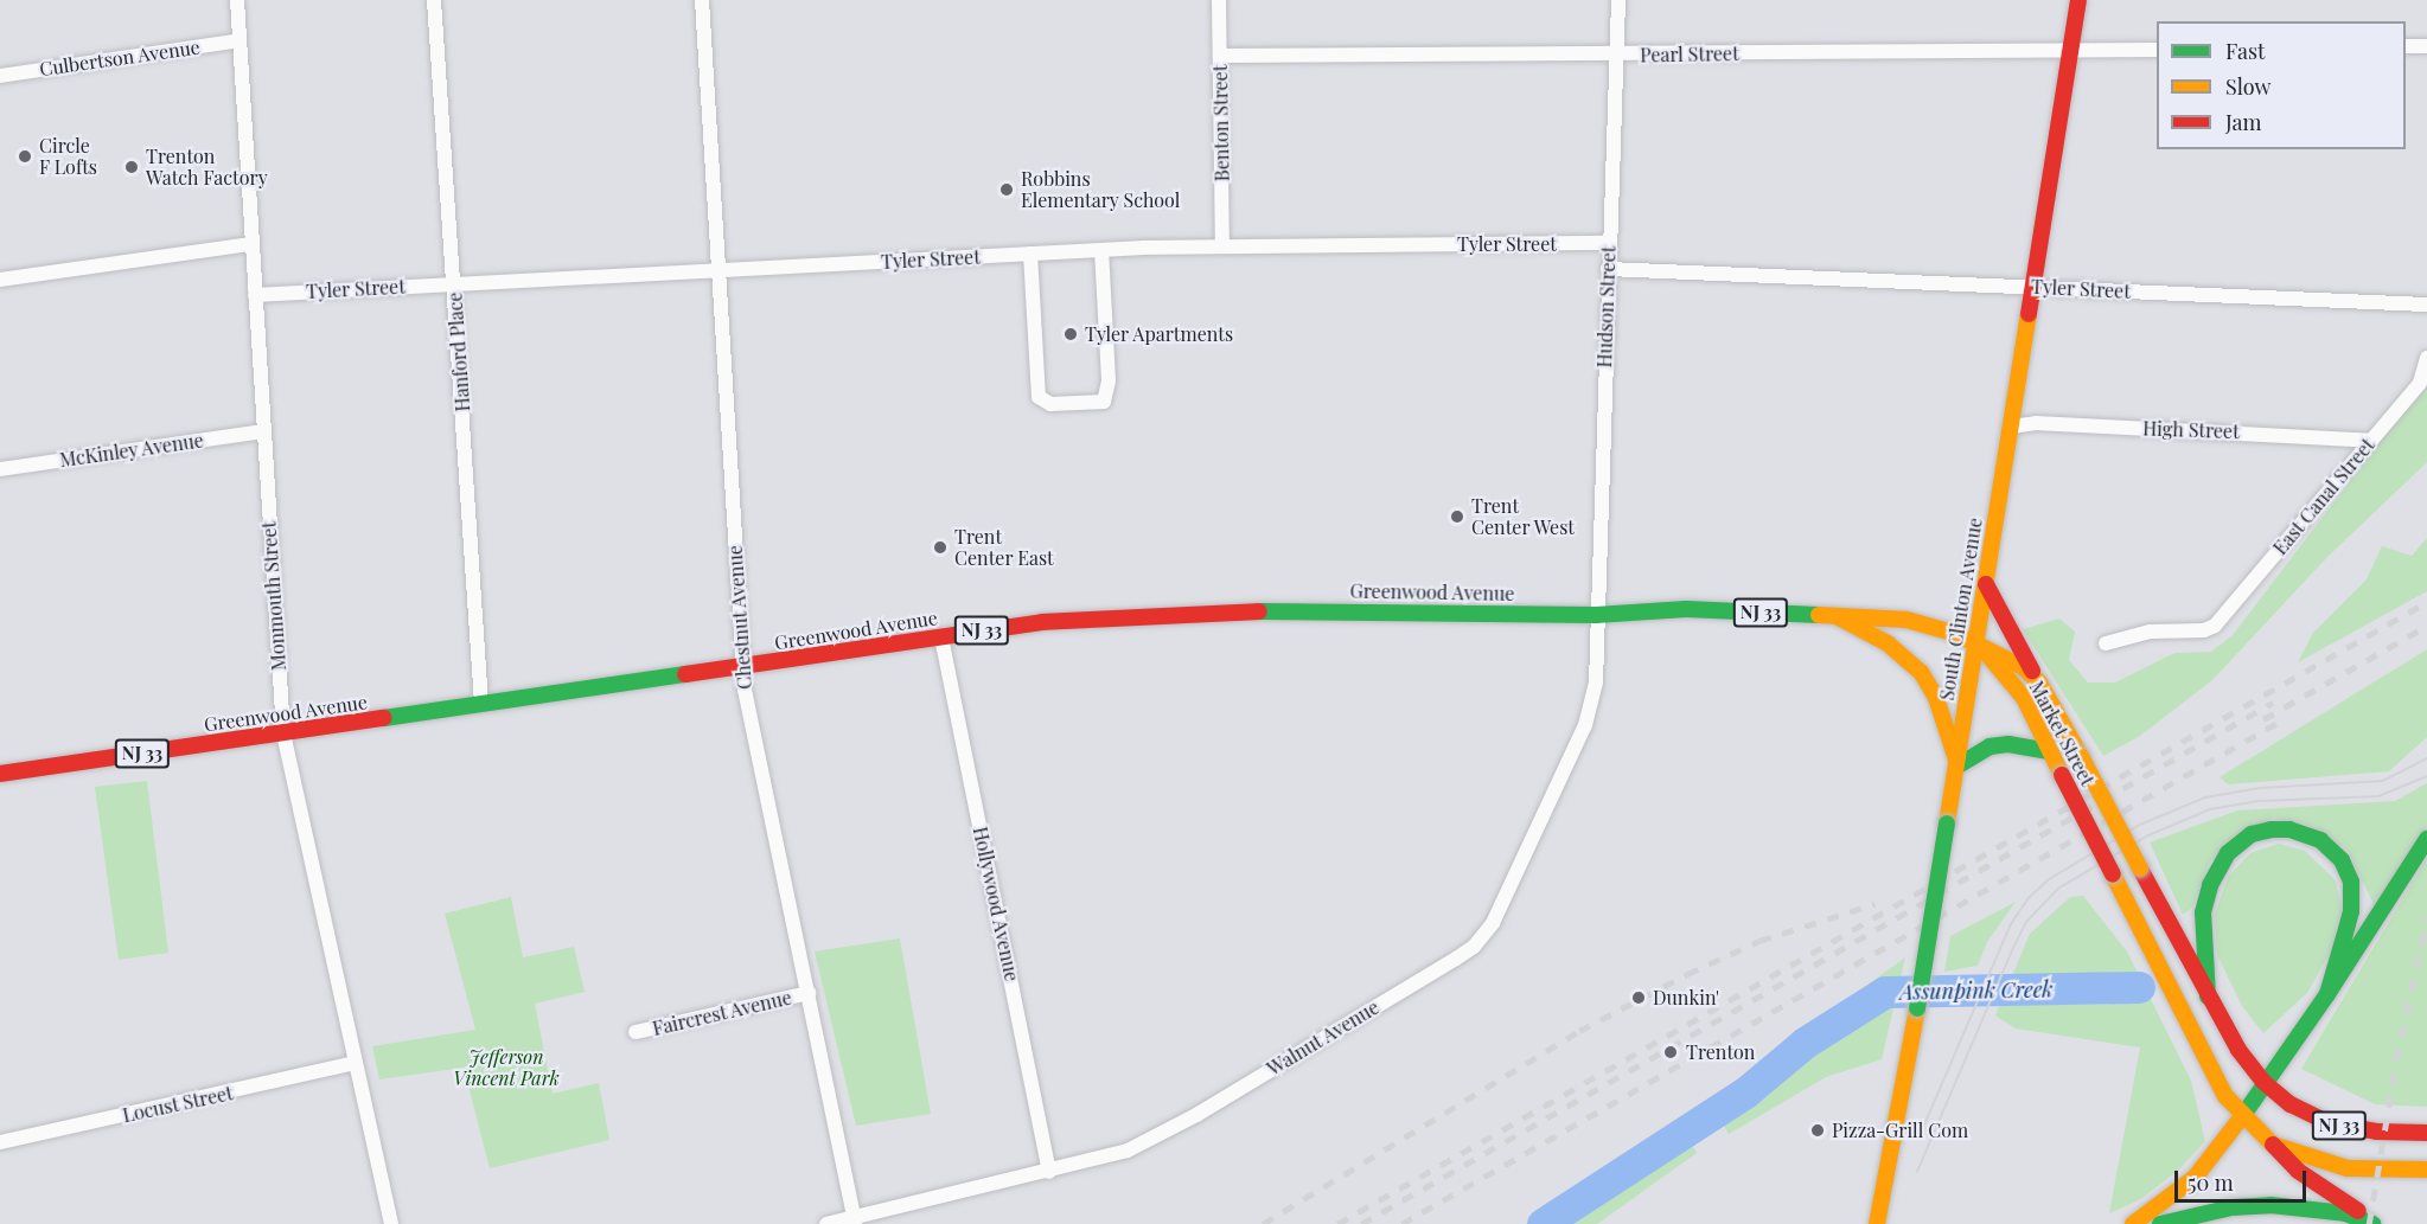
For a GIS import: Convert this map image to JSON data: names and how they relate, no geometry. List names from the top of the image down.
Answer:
{
  "streets": {
    "main road": [
      "Greenwood Avenue",
      "South Clinton Avenue",
      "NJ 33",
      "Market Street"
    ],
    "street": [
      "Pearl Street",
      "Culbertson Avenue",
      "Benton Street",
      "Tyler Street",
      "Hudson Street",
      "Hanford Place",
      "High Street",
      "McKinley Avenue",
      "East Canal Street",
      "Monmouth Street",
      "Chestnut Avenue",
      "Hollywood Avenue",
      "Faircrest Avenue",
      "Walnut Avenue",
      "Locust Street"
    ]
  },
  "crossings": [
    ["Pearl Street", "Benton Street"],
    ["Pearl Street", "Hudson Street"],
    ["Pearl Street", "South Clinton Avenue"],
    ["Culbertson Avenue", "Monmouth Street"],
    ["Benton Street", "Tyler Street"],
    ["Tyler Street", "Hudson Street"],
    ["Tyler Street", "Hanford Place"],
    ["Tyler Street", "Monmouth Street"],
    ["Tyler Street", "South Clinton Avenue"],
    ["Tyler Street", "Chestnut Avenue"],
    ["Hudson Street", "Greenwood Avenue"],
    ["Hudson Street", "Walnut Avenue"],
    ["Hanford Place", "Greenwood Avenue"],
    ["High Street", "East Canal Street"],
    ["High Street", "South Clinton Avenue"],
    ["McKinley Avenue", "Monmouth Street"],
    ["Greenwood Avenue", "Monmouth Street"],
    ["Greenwood Avenue", "South Clinton Avenue"],
    ["Greenwood Avenue", "Chestnut Avenue"],
    ["Greenwood Avenue", "Market Street"],
    ["Greenwood Avenue", "Hollywood Avenue"],
    ["Greenwood Avenue", "Walnut Avenue"],
    ["Monmouth Street", "Locust Street"],
    ["South Clinton Avenue", "Market Street"],
    ["Chestnut Avenue", "Faircrest Avenue"],
    ["Chestnut Avenue", "Walnut Avenue"],
    ["Hollywood Avenue", "Walnut Avenue"]
  ],
  "water": ["Assunpink Creek"],
  "parks": ["Jefferson Vincent Park"],
  "places": [
    "Circle F Lofts",
    "Trenton Watch Factory",
    "Robbins Elementary School",
    "Tyler Apartments",
    "Trent Center West",
    "Trent Center East",
    "Dunkin'",
    "Trenton",
    "Pizza-Grill Com"
  ],
  "legend": ["Fast", "Slow", "Jam"],
  "scale_bar": "50 m"
}
